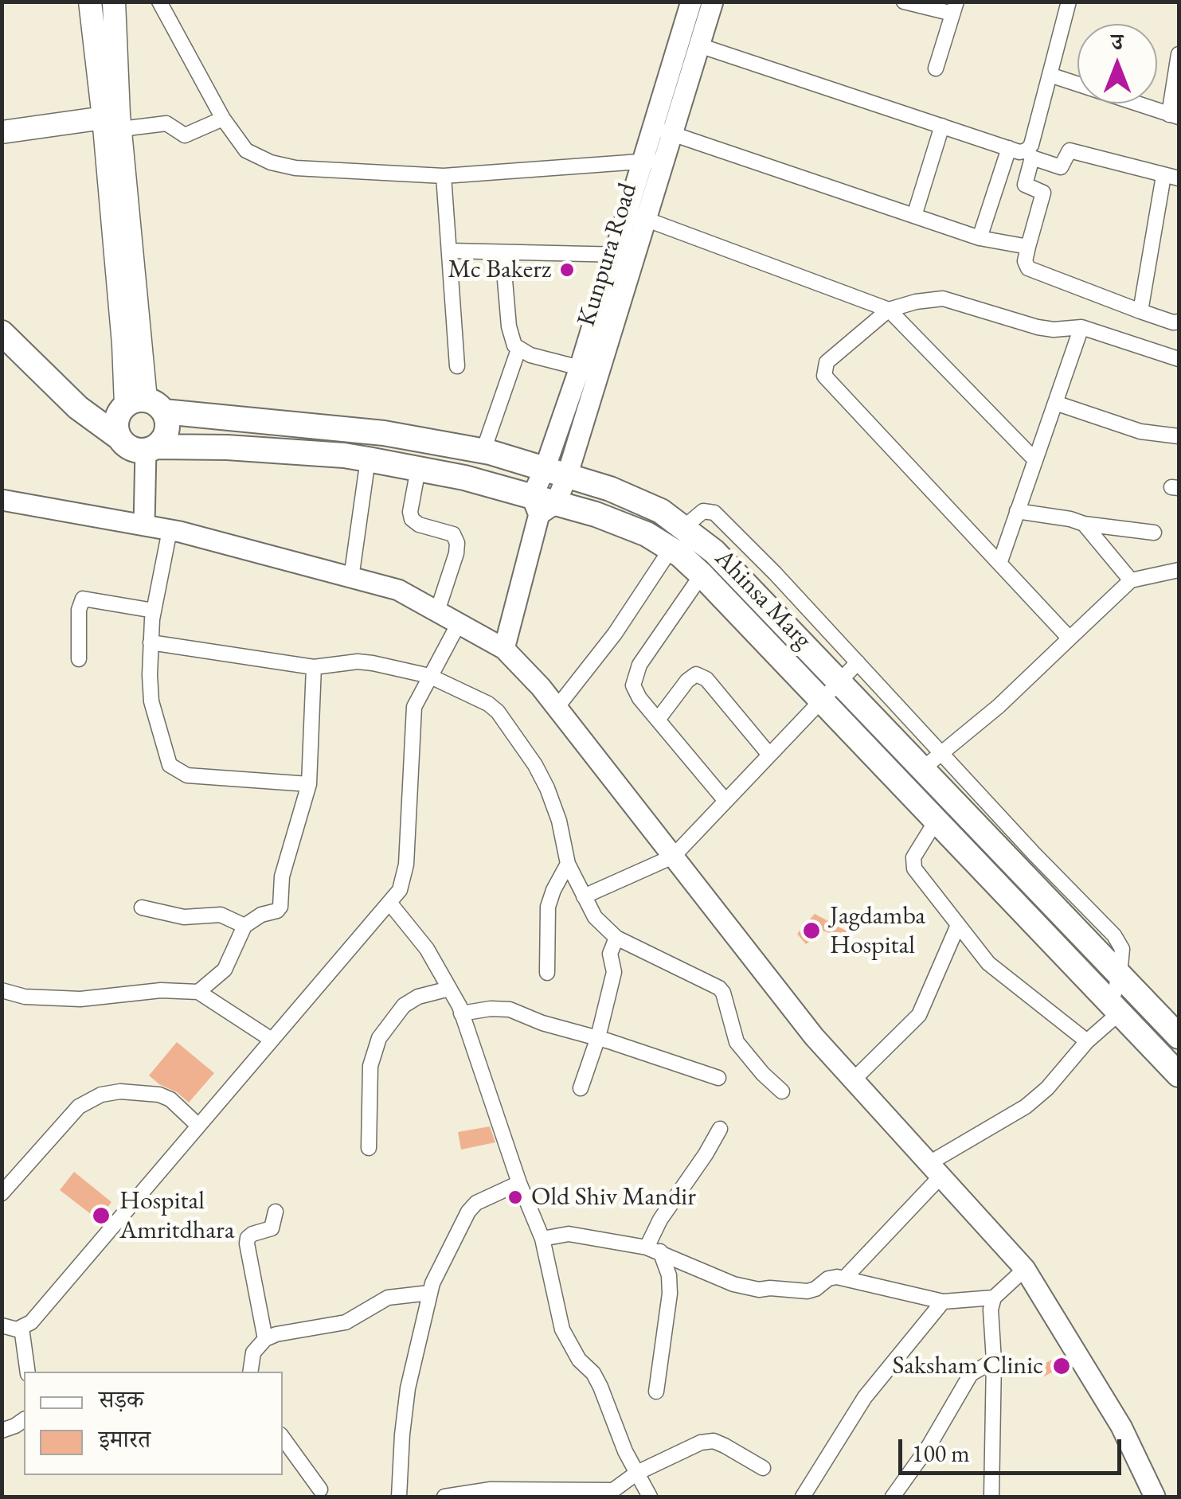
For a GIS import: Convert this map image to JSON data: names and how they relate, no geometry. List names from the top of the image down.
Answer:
{
  "streets": {
    "highway": ["Ahinsa Marg"],
    "street": ["Kunpura Road"]
  },
  "crossings": [
    ["Kunpura Road", "Ahinsa Marg"]
  ],
  "places": [
    "Mc Bakerz",
    "Jagdamba Hospital",
    "Old Shiv Mandir",
    "Hospital Amritdhara",
    "Saksham Clinic"
  ],
  "legend": ["सड़क", "इमारत"],
  "scale_bar": "100 m",
  "north": "top"
}
